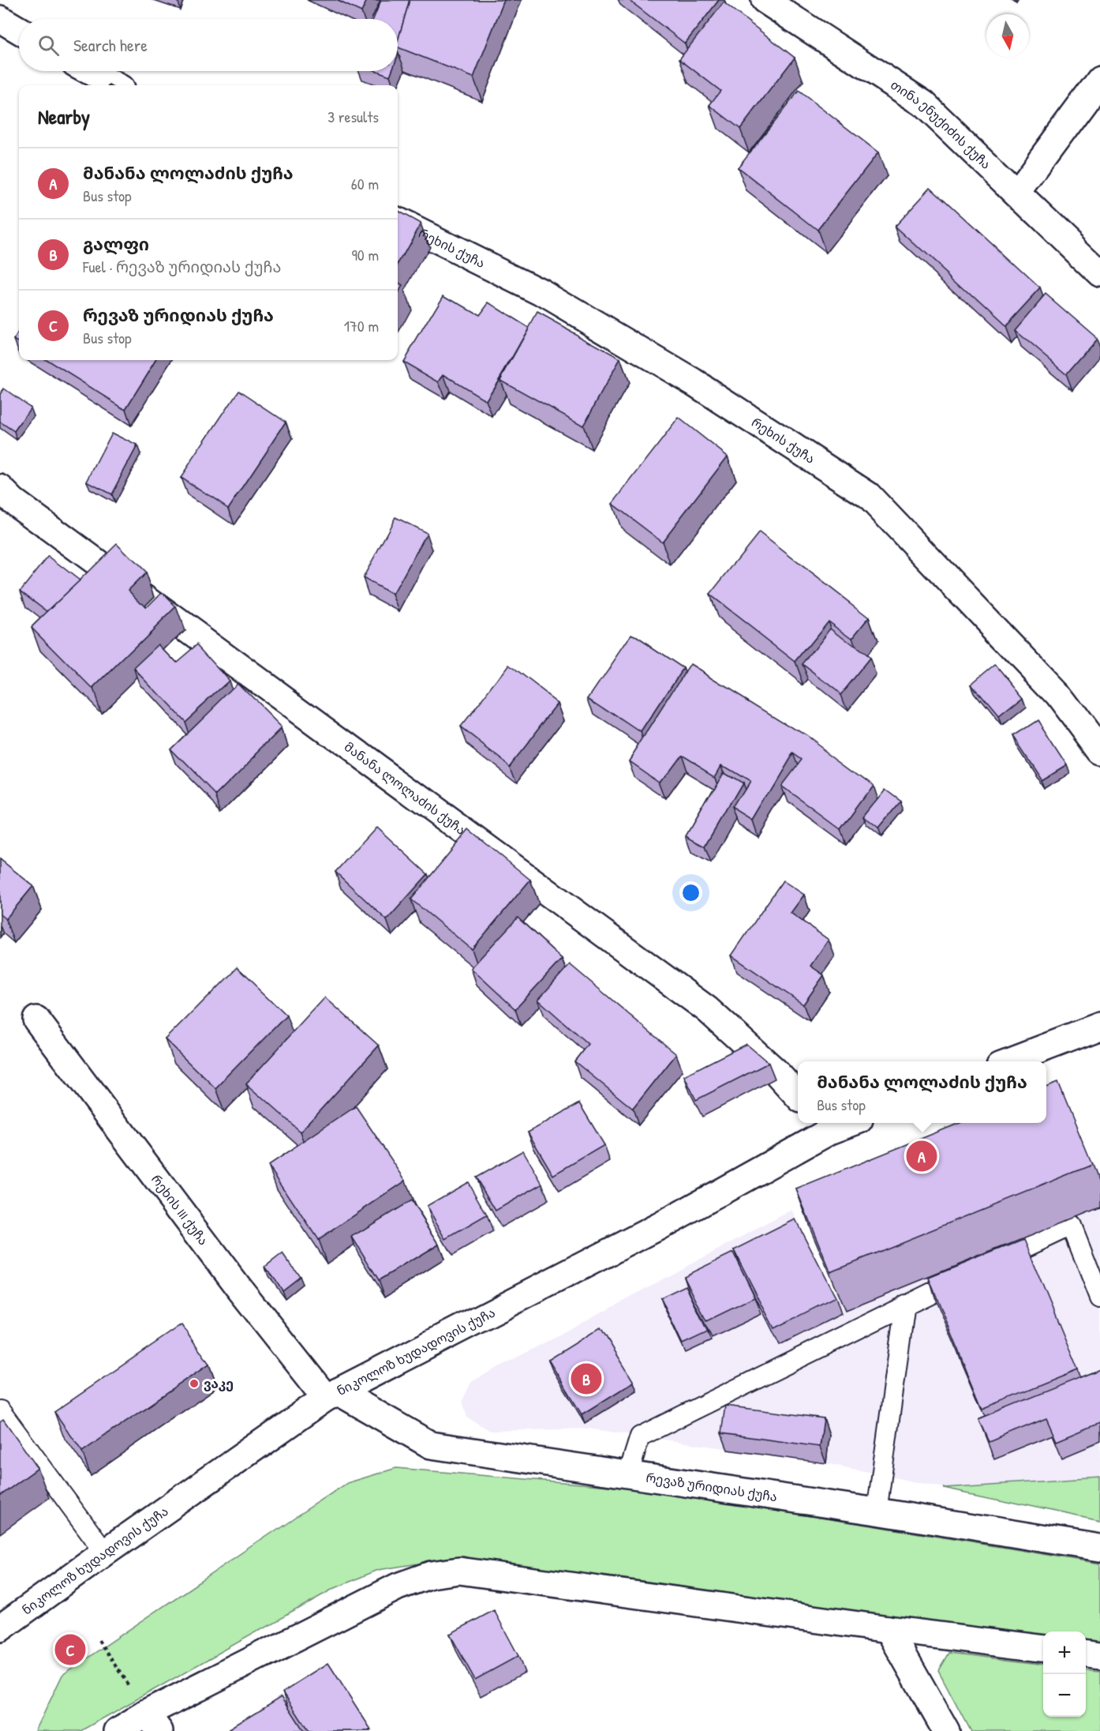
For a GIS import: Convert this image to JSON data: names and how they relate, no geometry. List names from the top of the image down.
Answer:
{
  "streets": {
    "street": [
      "თინა ენუქიძის ქუჩა",
      "რეხის ქუჩა",
      "მანანა ლოლაძის ქუჩა",
      "რეხის III ქუჩა",
      "ნიკოლოზ ხუდადოვის ქუჩა",
      "რევაზ ურიდიას ქუჩა"
    ]
  },
  "crossings": [
    ["რეხის III ქუჩა", "ნიკოლოზ ხუდადოვის ქუჩა"],
    ["რეხის III ქუჩა", "რევაზ ურიდიას ქუჩა"],
    ["ნიკოლოზ ხუდადოვის ქუჩა", "რევაზ ურიდიას ქუჩა"]
  ],
  "places": ["ვაკე"],
  "north": "bottom",
  "page": {
    "search": "Search here",
    "heading": ["Nearby", "3 results"],
    "list": [
      {
        "mark": "A",
        "name": "მანანა ლოლაძის ქუჩა",
        "note": "Bus stop",
        "value": "60 m"
      },
      {
        "mark": "B",
        "name": "გალფი",
        "note": "Fuel · რევაზ ურიდიას ქუჩა",
        "value": "90 m"
      },
      {
        "mark": "C",
        "name": "რევაზ ურიდიას ქუჩა",
        "note": "Bus stop",
        "value": "170 m"
      }
    ],
    "popup": ["მანანა ლოლაძის ქუჩა", "Bus stop"],
    "pins": ["A", "B", "C"],
    "map_buttons": ["+", "−"]
  }
}
